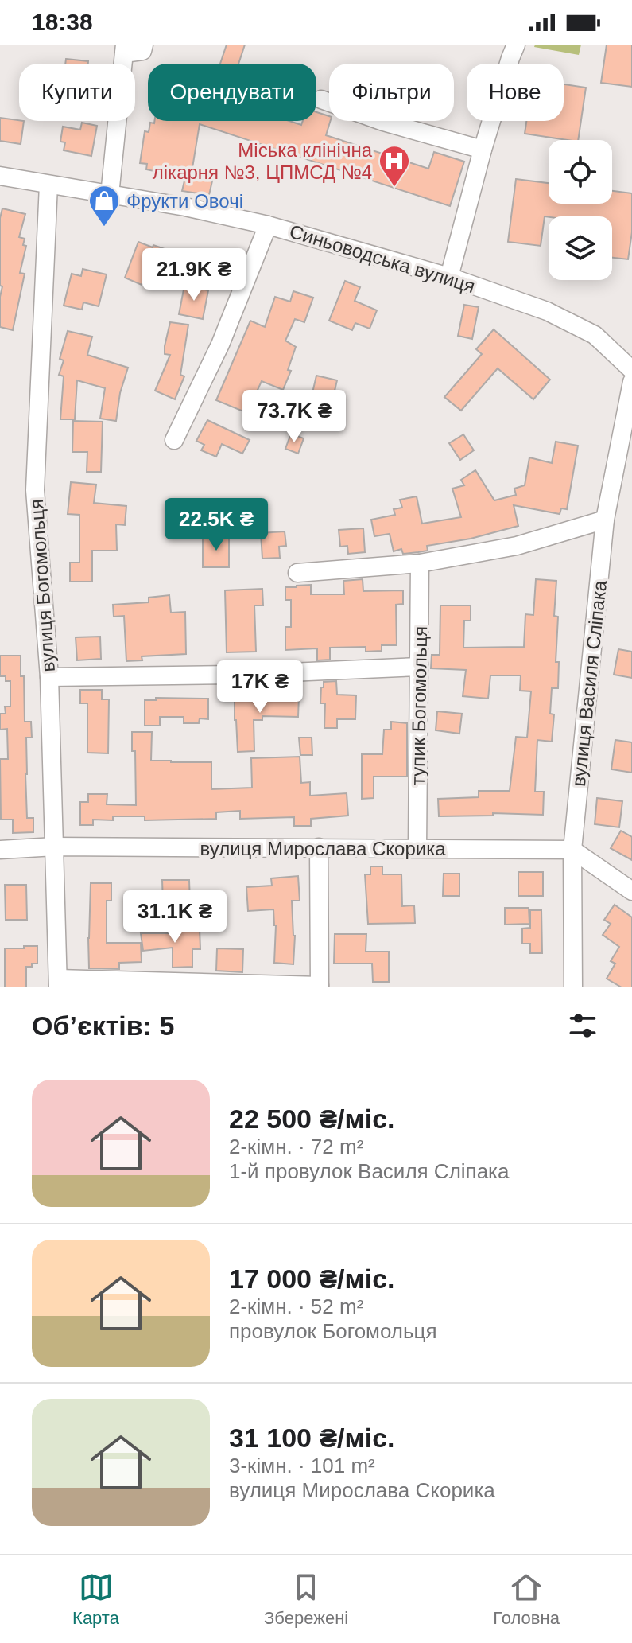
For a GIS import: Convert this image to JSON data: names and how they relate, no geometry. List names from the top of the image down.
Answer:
{
  "streets": {
    "street": [
      "Синьоводська вулиця",
      "вулиця Богомольця",
      "вулиця Василя Сліпака",
      "тупик Богомольця",
      "вулиця Мирослава Скорика"
    ]
  },
  "crossings": [
    ["Синьоводська вулиця", "вулиця Богомольця"],
    ["вулиця Богомольця", "вулиця Мирослава Скорика"],
    ["вулиця Василя Сліпака", "вулиця Мирослава Скорика"],
    ["тупик Богомольця", "вулиця Мирослава Скорика"]
  ],
  "places": {
    "hospital": ["Міська клінічна лікарня №3, ЦПМСД №4"],
    "shop": ["Фрукти Овочі"]
  },
  "page": {
    "status": "18:38",
    "chip": [
      "Купити",
      "Орендувати",
      "Фільтри",
      "Нове"
    ],
    "price": [
      "21.9K ₴",
      "73.7K ₴",
      "22.5K ₴",
      "17K ₴",
      "31.1K ₴"
    ],
    "heading": "Об’єктів: 5",
    "list": [
      {
        "name": "22 500 ₴/міс.",
        "note": "2-кімн. · 72 m² · 1-й провулок Василя Сліпака"
      },
      {
        "name": "17 000 ₴/міс.",
        "note": "2-кімн. · 52 m² · провулок Богомольця"
      },
      {
        "name": "31 100 ₴/міс.",
        "note": "3-кімн. · 101 m² · вулиця Мирослава Скорика"
      }
    ],
    "tabs": ["Карта", "Збережені", "Головна"]
  }
}
